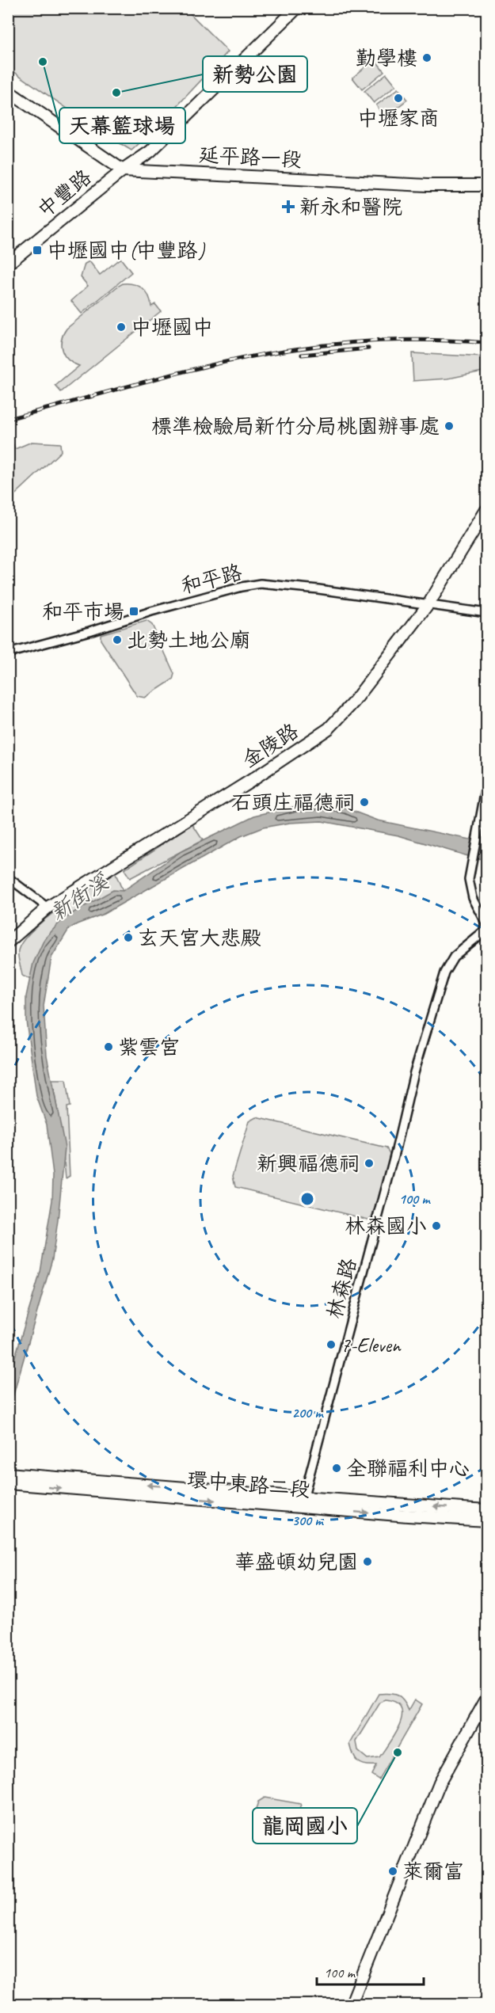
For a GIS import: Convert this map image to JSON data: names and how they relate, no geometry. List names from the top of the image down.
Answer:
{
  "streets": {
    "main road": [
      "延平路一段",
      "中豐路",
      "金陵路",
      "環中東路二段"
    ],
    "street": ["和平路", "林森路"]
  },
  "crossings": [
    ["延平路一段", "中豐路"],
    ["和平路", "金陵路"],
    ["林森路", "環中東路二段"]
  ],
  "water": ["新街溪"],
  "places": {
    "other": [
      "勤學樓",
      "天幕籃球場",
      "新勢公園",
      "中壢家商",
      "中壢國中",
      "標準檢驗局新竹分局桃園辦事處",
      "北勢土地公廟",
      "石頭庄福德祠",
      "玄天宮大悲殿",
      "紫雲宮",
      "新興福德祠",
      "林森國小",
      "7-Eleven",
      "全聯福利中心",
      "華盛頓幼兒園",
      "龍岡國小",
      "萊爾富"
    ],
    "health": ["新永和醫院"],
    "transit": ["中壢國中(中豐路)", "和平市場"]
  },
  "scale_bar": "100 m",
  "rings": ["100 m", "200 m", "300 m"]
}
